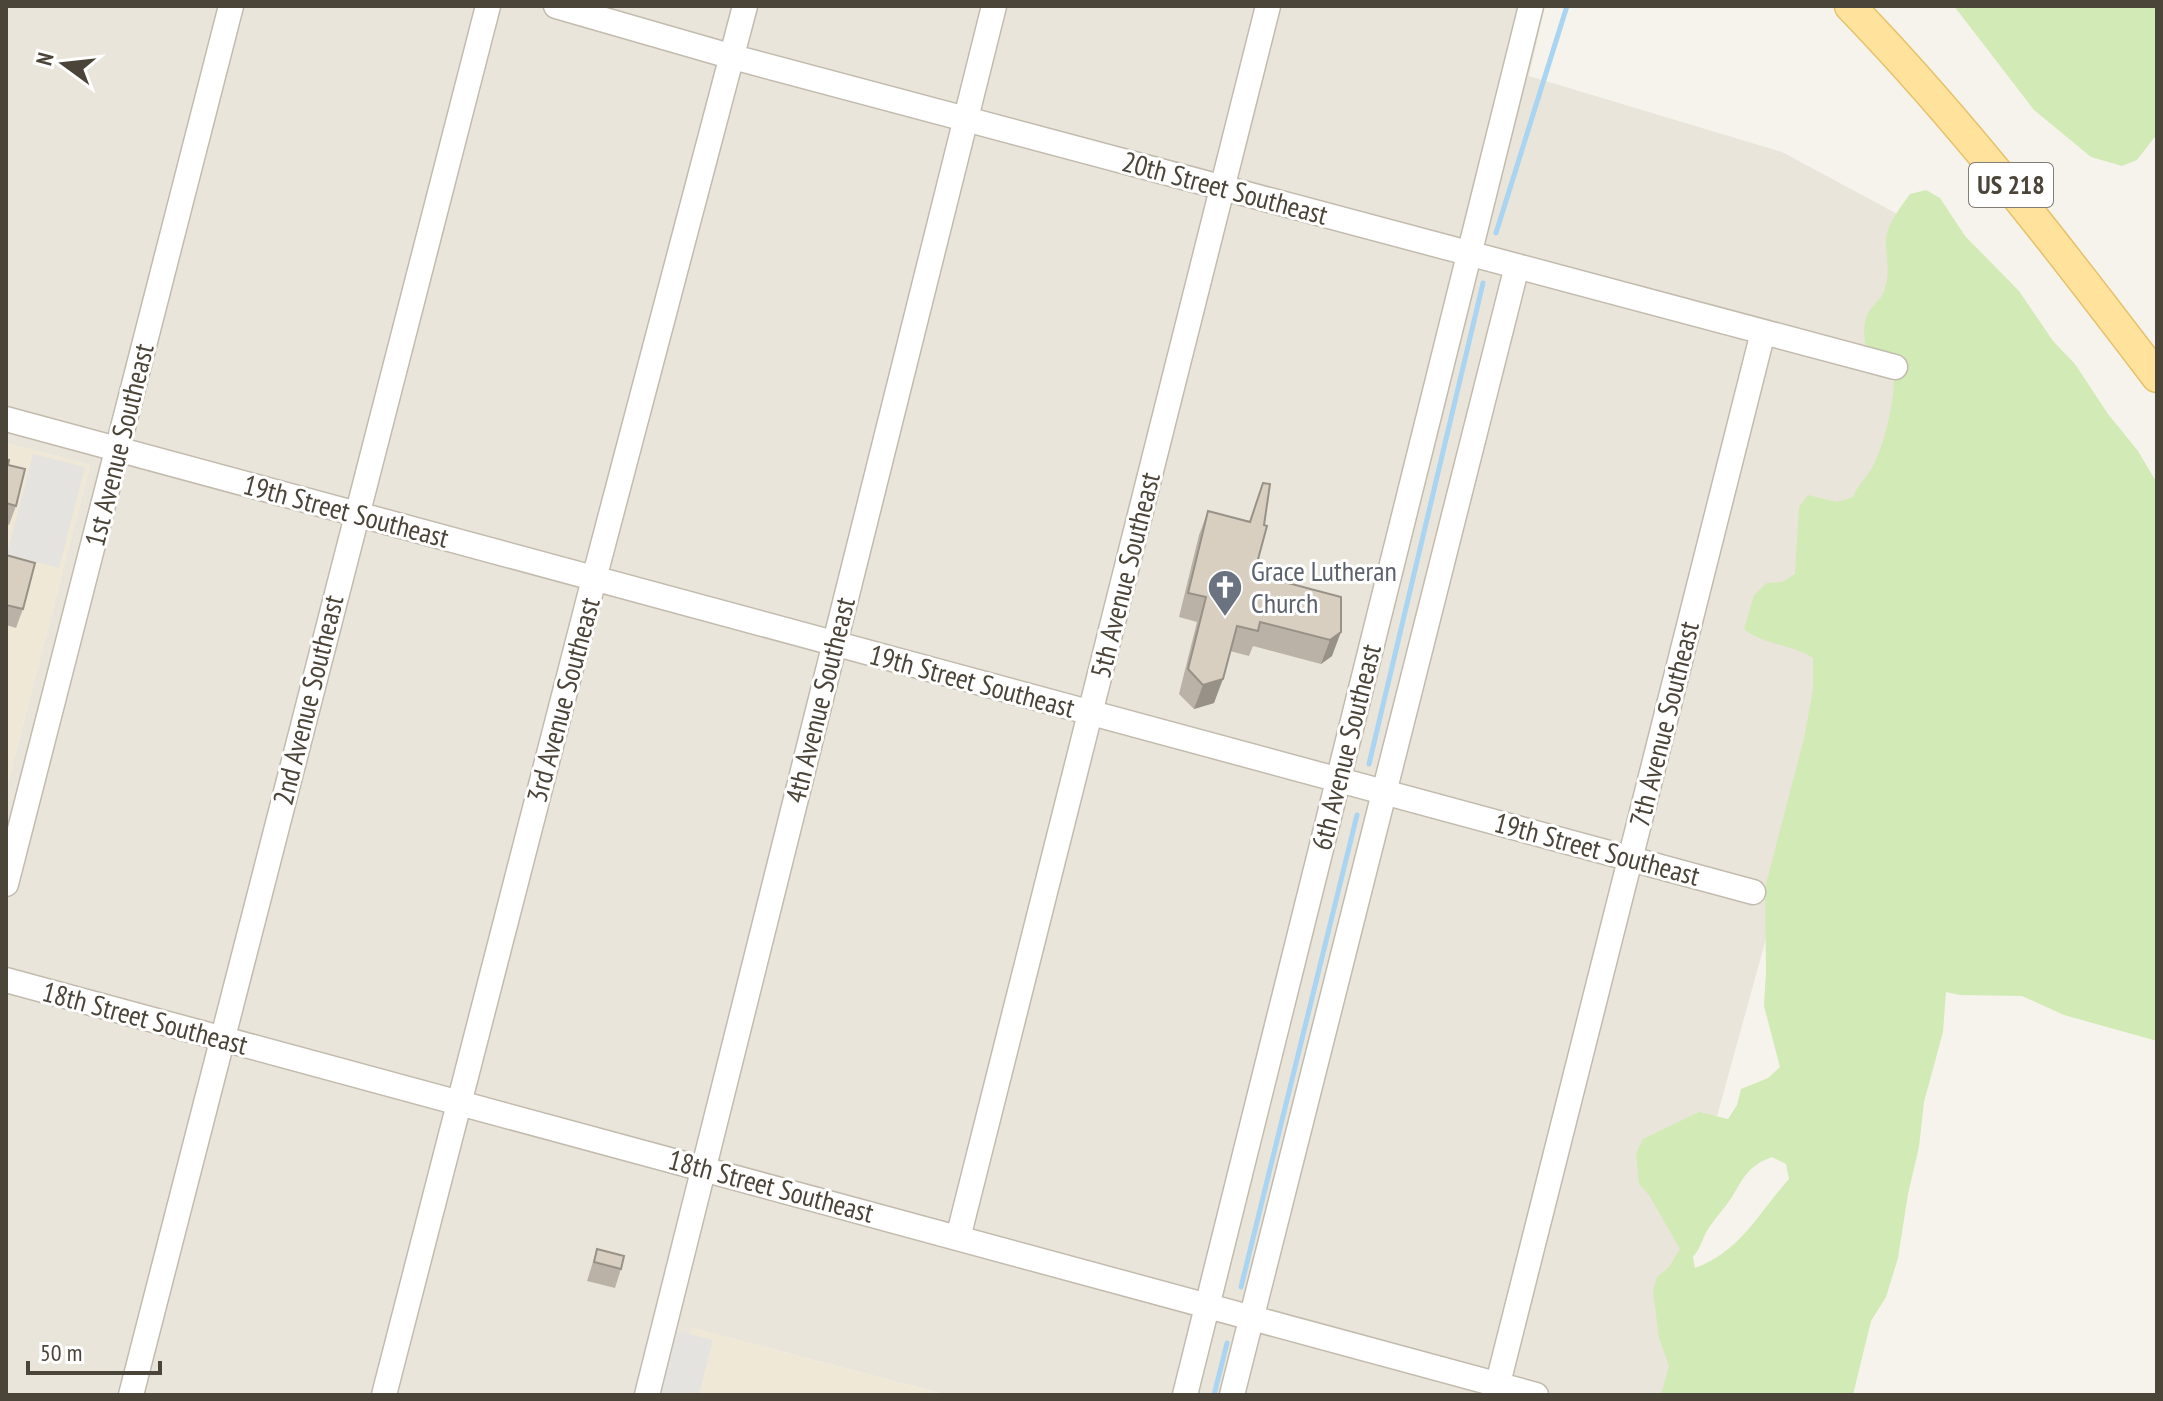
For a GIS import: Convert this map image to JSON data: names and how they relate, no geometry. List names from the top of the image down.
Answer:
{
  "streets": {
    "main road": ["US 218"],
    "street": [
      "20th Street Southeast",
      "1st Avenue Southeast",
      "19th Street Southeast",
      "5th Avenue Southeast",
      "2nd Avenue Southeast",
      "3rd Avenue Southeast",
      "4th Avenue Southeast",
      "7th Avenue Southeast",
      "6th Avenue Southeast",
      "18th Street Southeast"
    ]
  },
  "crossings": [
    ["20th Street Southeast", "5th Avenue Southeast"],
    ["20th Street Southeast", "3rd Avenue Southeast"],
    ["20th Street Southeast", "4th Avenue Southeast"],
    ["20th Street Southeast", "7th Avenue Southeast"],
    ["20th Street Southeast", "6th Avenue Southeast"],
    ["1st Avenue Southeast", "19th Street Southeast"],
    ["19th Street Southeast", "5th Avenue Southeast"],
    ["19th Street Southeast", "2nd Avenue Southeast"],
    ["19th Street Southeast", "3rd Avenue Southeast"],
    ["19th Street Southeast", "4th Avenue Southeast"],
    ["19th Street Southeast", "7th Avenue Southeast"],
    ["19th Street Southeast", "6th Avenue Southeast"],
    ["5th Avenue Southeast", "18th Street Southeast"],
    ["2nd Avenue Southeast", "18th Street Southeast"],
    ["3rd Avenue Southeast", "18th Street Southeast"],
    ["4th Avenue Southeast", "18th Street Southeast"],
    ["7th Avenue Southeast", "18th Street Southeast"],
    ["6th Avenue Southeast", "18th Street Southeast"]
  ],
  "places": {
    "church": ["Grace Lutheran Church"]
  },
  "scale_bar": "50 m",
  "north": "left"
}
